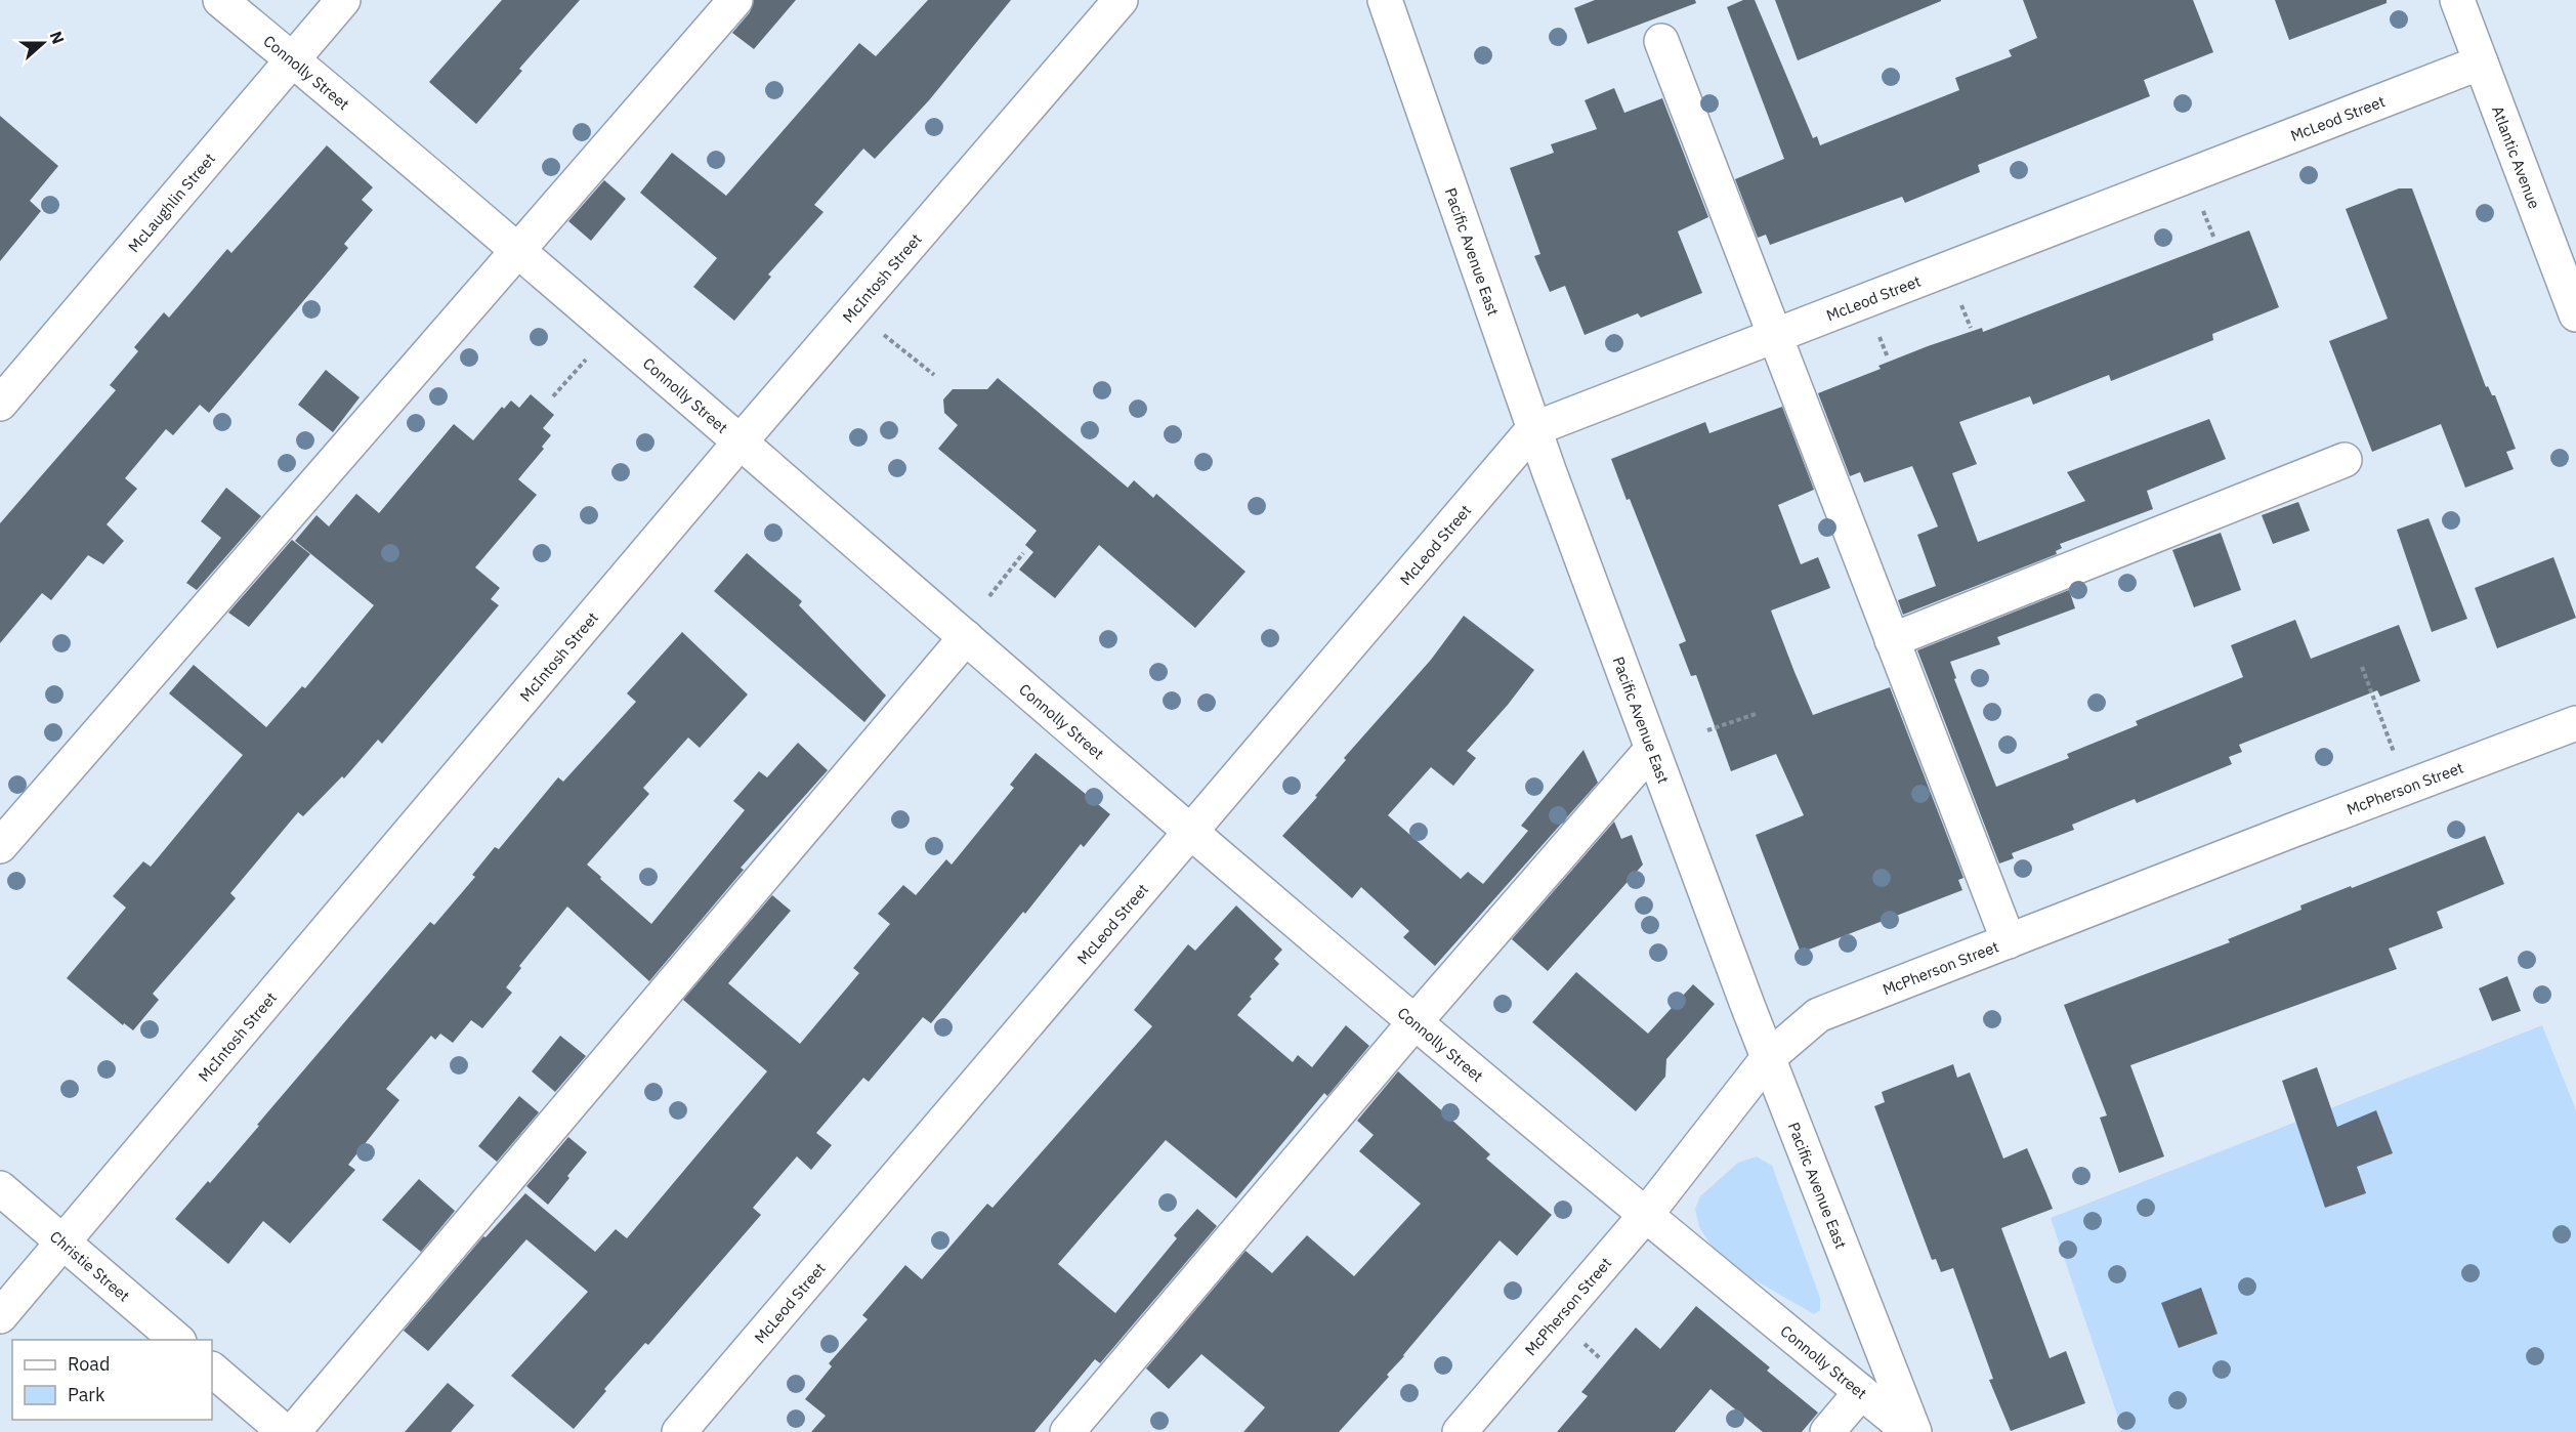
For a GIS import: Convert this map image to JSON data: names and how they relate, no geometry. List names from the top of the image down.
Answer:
{
  "streets": {
    "street": [
      "Connolly Street",
      "McLeod Street",
      "Atlantic Avenue",
      "McLaughlin Street",
      "Pacific Avenue East",
      "McIntosh Street",
      "McPherson Street",
      "Christie Street"
    ]
  },
  "crossings": [
    ["Connolly Street", "McLeod Street"],
    ["Connolly Street", "McLaughlin Street"],
    ["Connolly Street", "Pacific Avenue East"],
    ["Connolly Street", "McIntosh Street"],
    ["Connolly Street", "McPherson Street"],
    ["McLeod Street", "Atlantic Avenue"],
    ["McLeod Street", "Pacific Avenue East"],
    ["Pacific Avenue East", "McPherson Street"],
    ["McIntosh Street", "Christie Street"]
  ],
  "legend": ["Road", "Park"],
  "north": "right"
}
